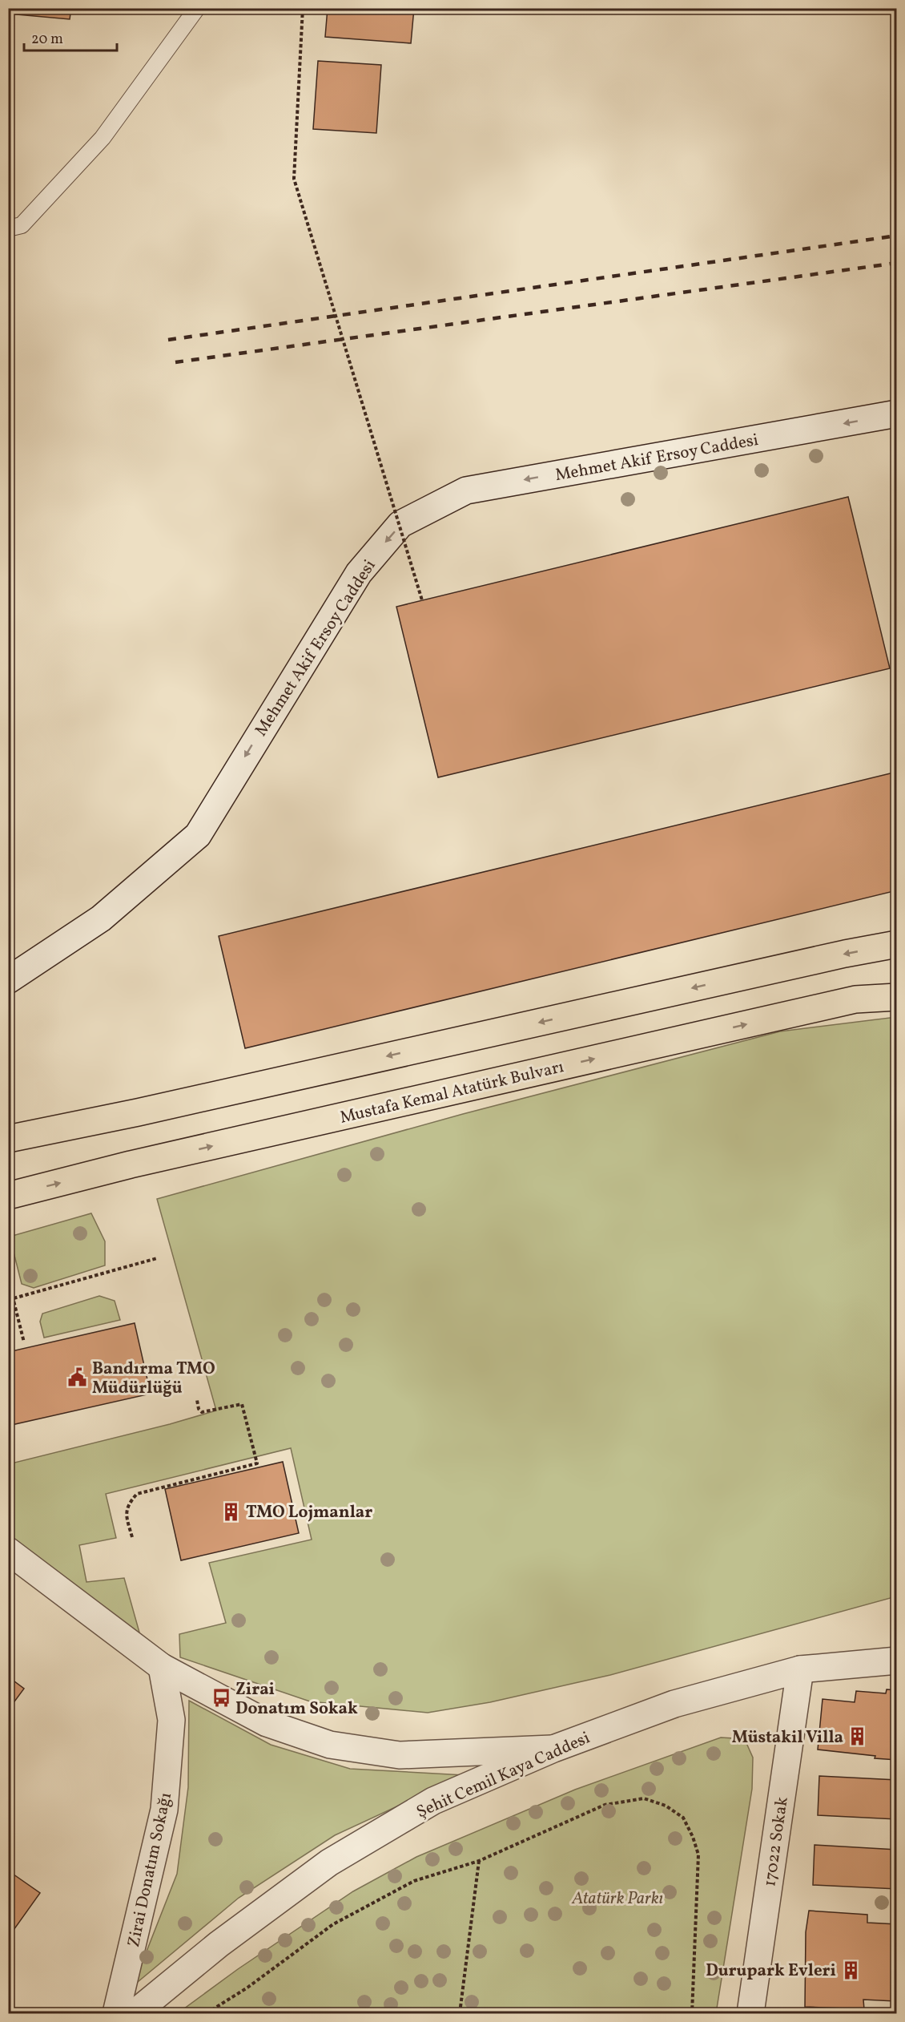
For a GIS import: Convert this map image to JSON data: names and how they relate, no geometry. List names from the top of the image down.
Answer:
{
  "streets": {
    "main road": ["Mustafa Kemal Atatürk Bulvarı"],
    "street": [
      "Mehmet Akif Ersoy Caddesi",
      "Şehit Cemil Kaya Caddesi",
      "17022 Sokak",
      "Zirai Donatım Sokağı"
    ]
  },
  "crossings": [
    ["Şehit Cemil Kaya Caddesi", "17022 Sokak"]
  ],
  "one_way": ["Mehmet Akif Ersoy Caddesi"],
  "parks": ["Atatürk Parkı"],
  "places": {
    "public building": ["Bandırma TMO Müdürlüğü"],
    "building": ["TMO Lojmanlar", "Müstakil Villa", "Durupark Evleri"],
    "bus stop": ["Zirai Donatım Sokak"]
  },
  "scale_bar": "20 m"
}
